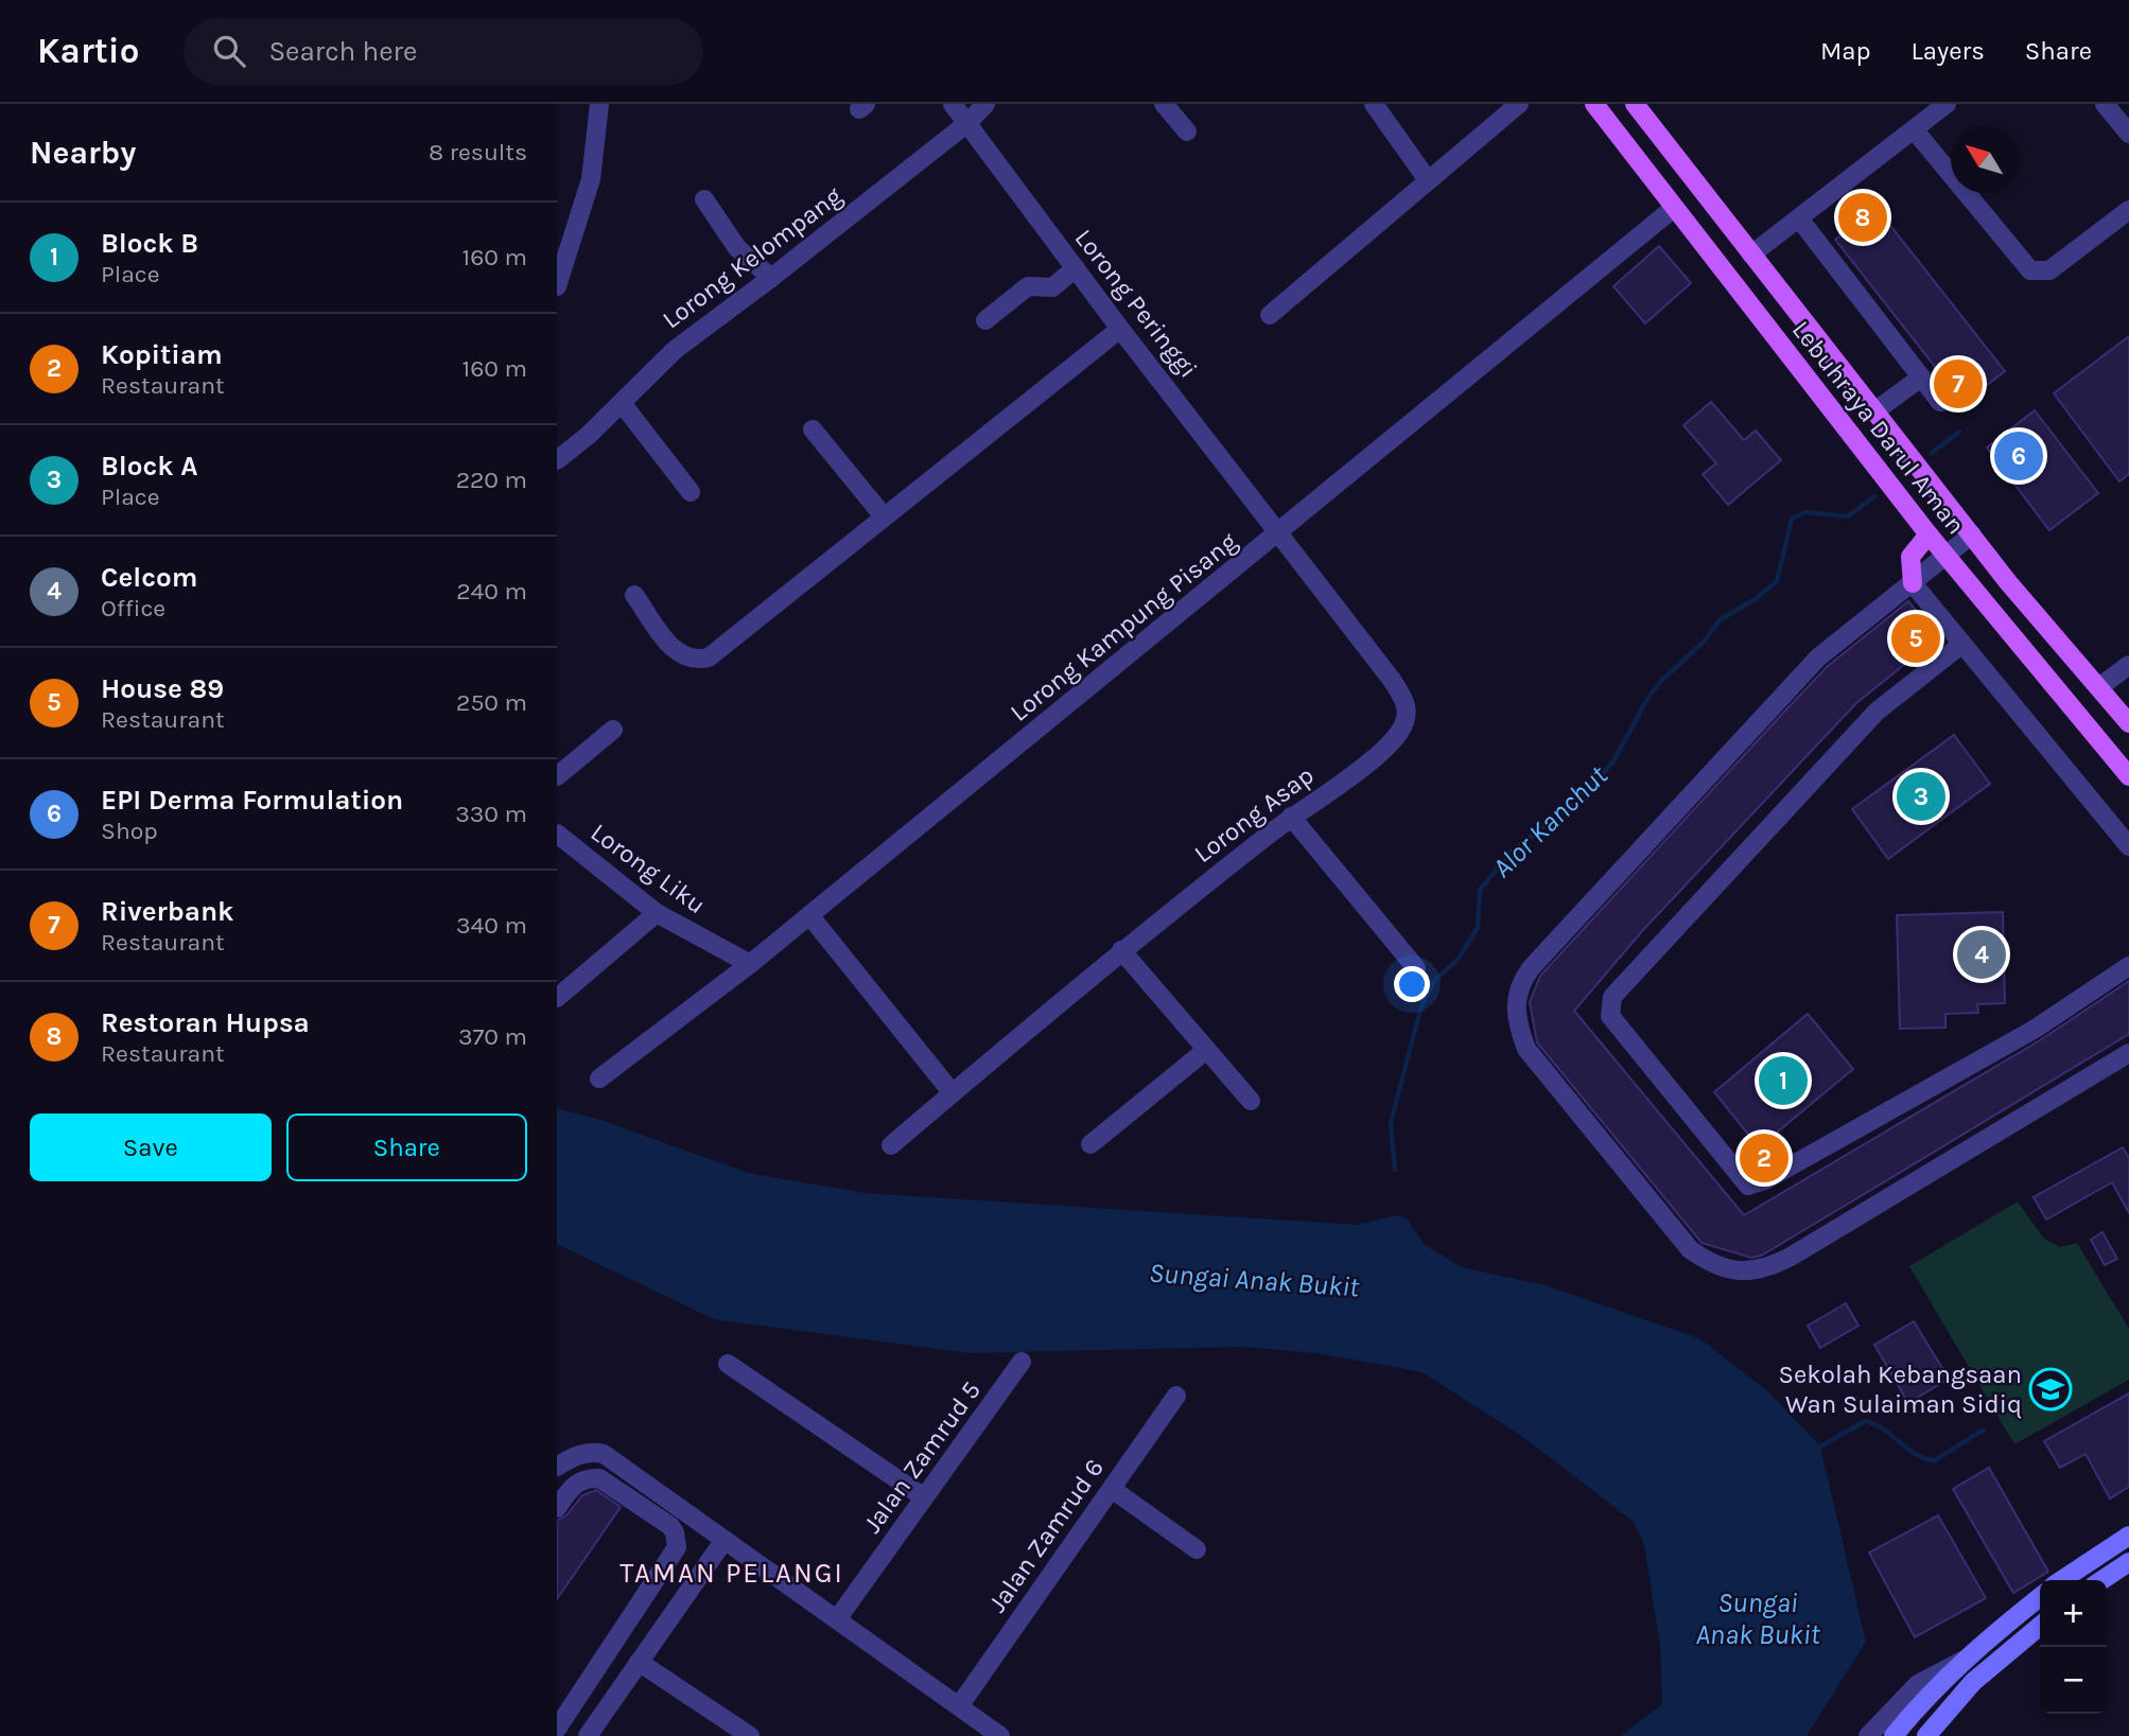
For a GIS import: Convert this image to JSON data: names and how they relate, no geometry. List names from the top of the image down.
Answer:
{
  "streets": {
    "main road": ["Lebuhraya Darul Aman"],
    "street": [
      "Lorong Kelompang",
      "Lorong Peringgi",
      "Lorong Kampung Pisang",
      "Lorong Asap",
      "Lorong Liku",
      "Jalan Zamrud 5",
      "Jalan Zamrud 6"
    ]
  },
  "crossings": [
    ["Lorong Kelompang", "Lorong Peringgi"],
    ["Lorong Peringgi", "Lorong Kampung Pisang"],
    ["Lorong Peringgi", "Lorong Asap"],
    ["Lebuhraya Darul Aman", "Lorong Kampung Pisang"],
    ["Lorong Kampung Pisang", "Lorong Asap"],
    ["Lorong Kampung Pisang", "Lorong Liku"]
  ],
  "districts": ["TAMAN PELANGI"],
  "water": ["Alor Kanchut", "Sungai Anak Bukit"],
  "places": {
    "school or university": ["Sekolah Kebangsaan Wan Sulaiman Sidiq"]
  },
  "north": "top left",
  "page": {
    "header": "Kartio",
    "search": "Search here",
    "nav": ["Map", "Layers", "Share"],
    "heading": ["Nearby", "8 results"],
    "pins": [
      "8",
      "7",
      "6",
      "5",
      "3",
      "4",
      "1",
      "2"
    ],
    "list": [
      {
        "mark": "1",
        "name": "Block B",
        "note": "Place",
        "value": "160 m"
      },
      {
        "mark": "2",
        "name": "Kopitiam",
        "note": "Restaurant",
        "value": "160 m"
      },
      {
        "mark": "3",
        "name": "Block A",
        "note": "Place",
        "value": "220 m"
      },
      {
        "mark": "4",
        "name": "Celcom",
        "note": "Office",
        "value": "240 m"
      },
      {
        "mark": "5",
        "name": "House 89",
        "note": "Restaurant",
        "value": "250 m"
      },
      {
        "mark": "6",
        "name": "EPI Derma Formulation",
        "note": "Shop",
        "value": "330 m"
      },
      {
        "mark": "7",
        "name": "Riverbank",
        "note": "Restaurant",
        "value": "340 m"
      },
      {
        "mark": "8",
        "name": "Restoran Hupsa",
        "note": "Restaurant",
        "value": "370 m"
      }
    ],
    "buttons": ["Save", "Share"],
    "map_buttons": ["+", "−"]
  }
}
